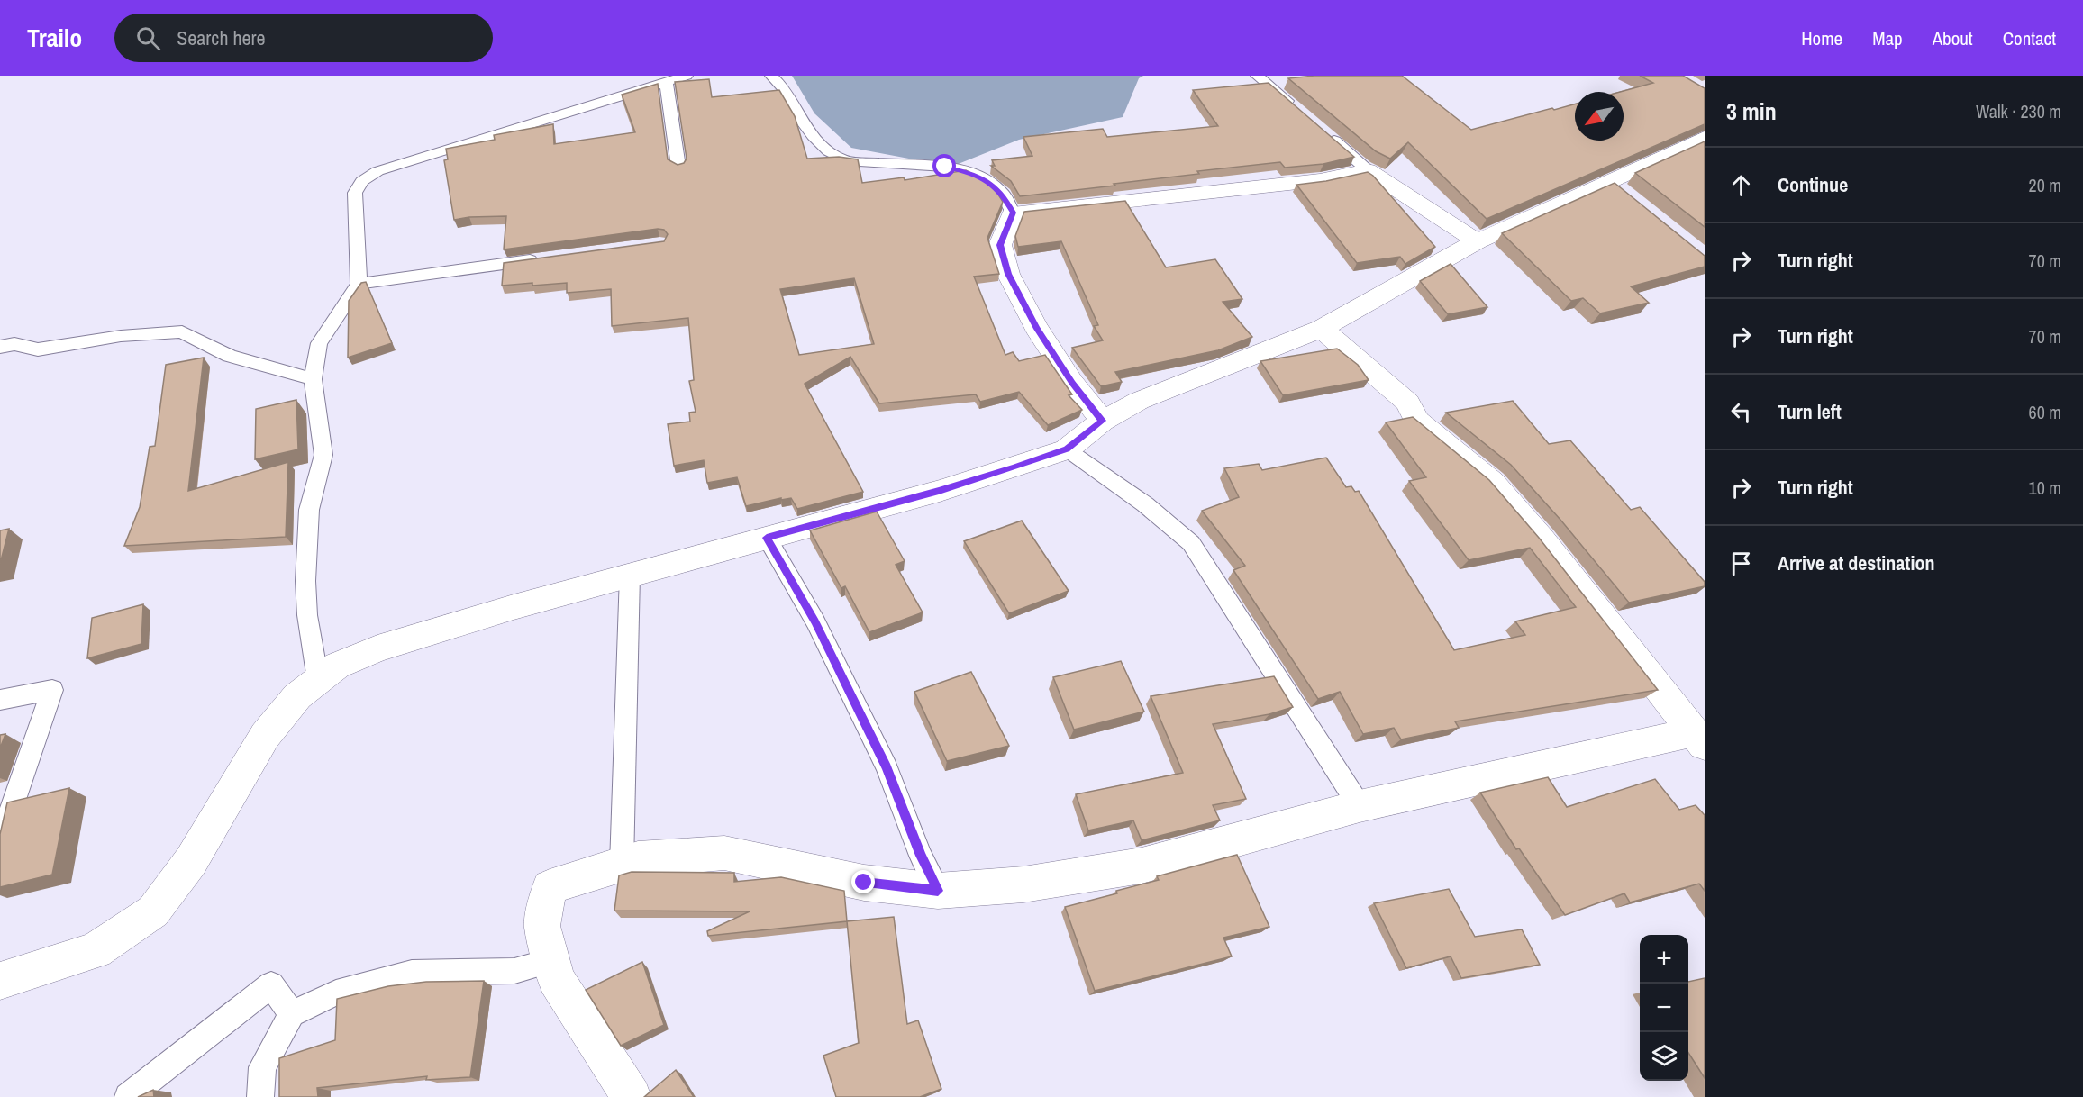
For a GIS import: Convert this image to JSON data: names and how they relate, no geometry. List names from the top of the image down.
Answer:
{
  "north": "bottom left",
  "page": {
    "header": "Trailo",
    "search": "Search here",
    "nav": [
      "Home",
      "Map",
      "About",
      "Contact"
    ],
    "heading": ["3 min", "Walk · 230 m"],
    "list": [
      ["Continue", "20 m"],
      ["Turn right", "70 m"],
      ["Turn right", "70 m"],
      ["Turn left", "60 m"],
      ["Turn right", "10 m"],
      "Arrive at destination"
    ],
    "map_buttons": ["+", "−"]
  }
}
